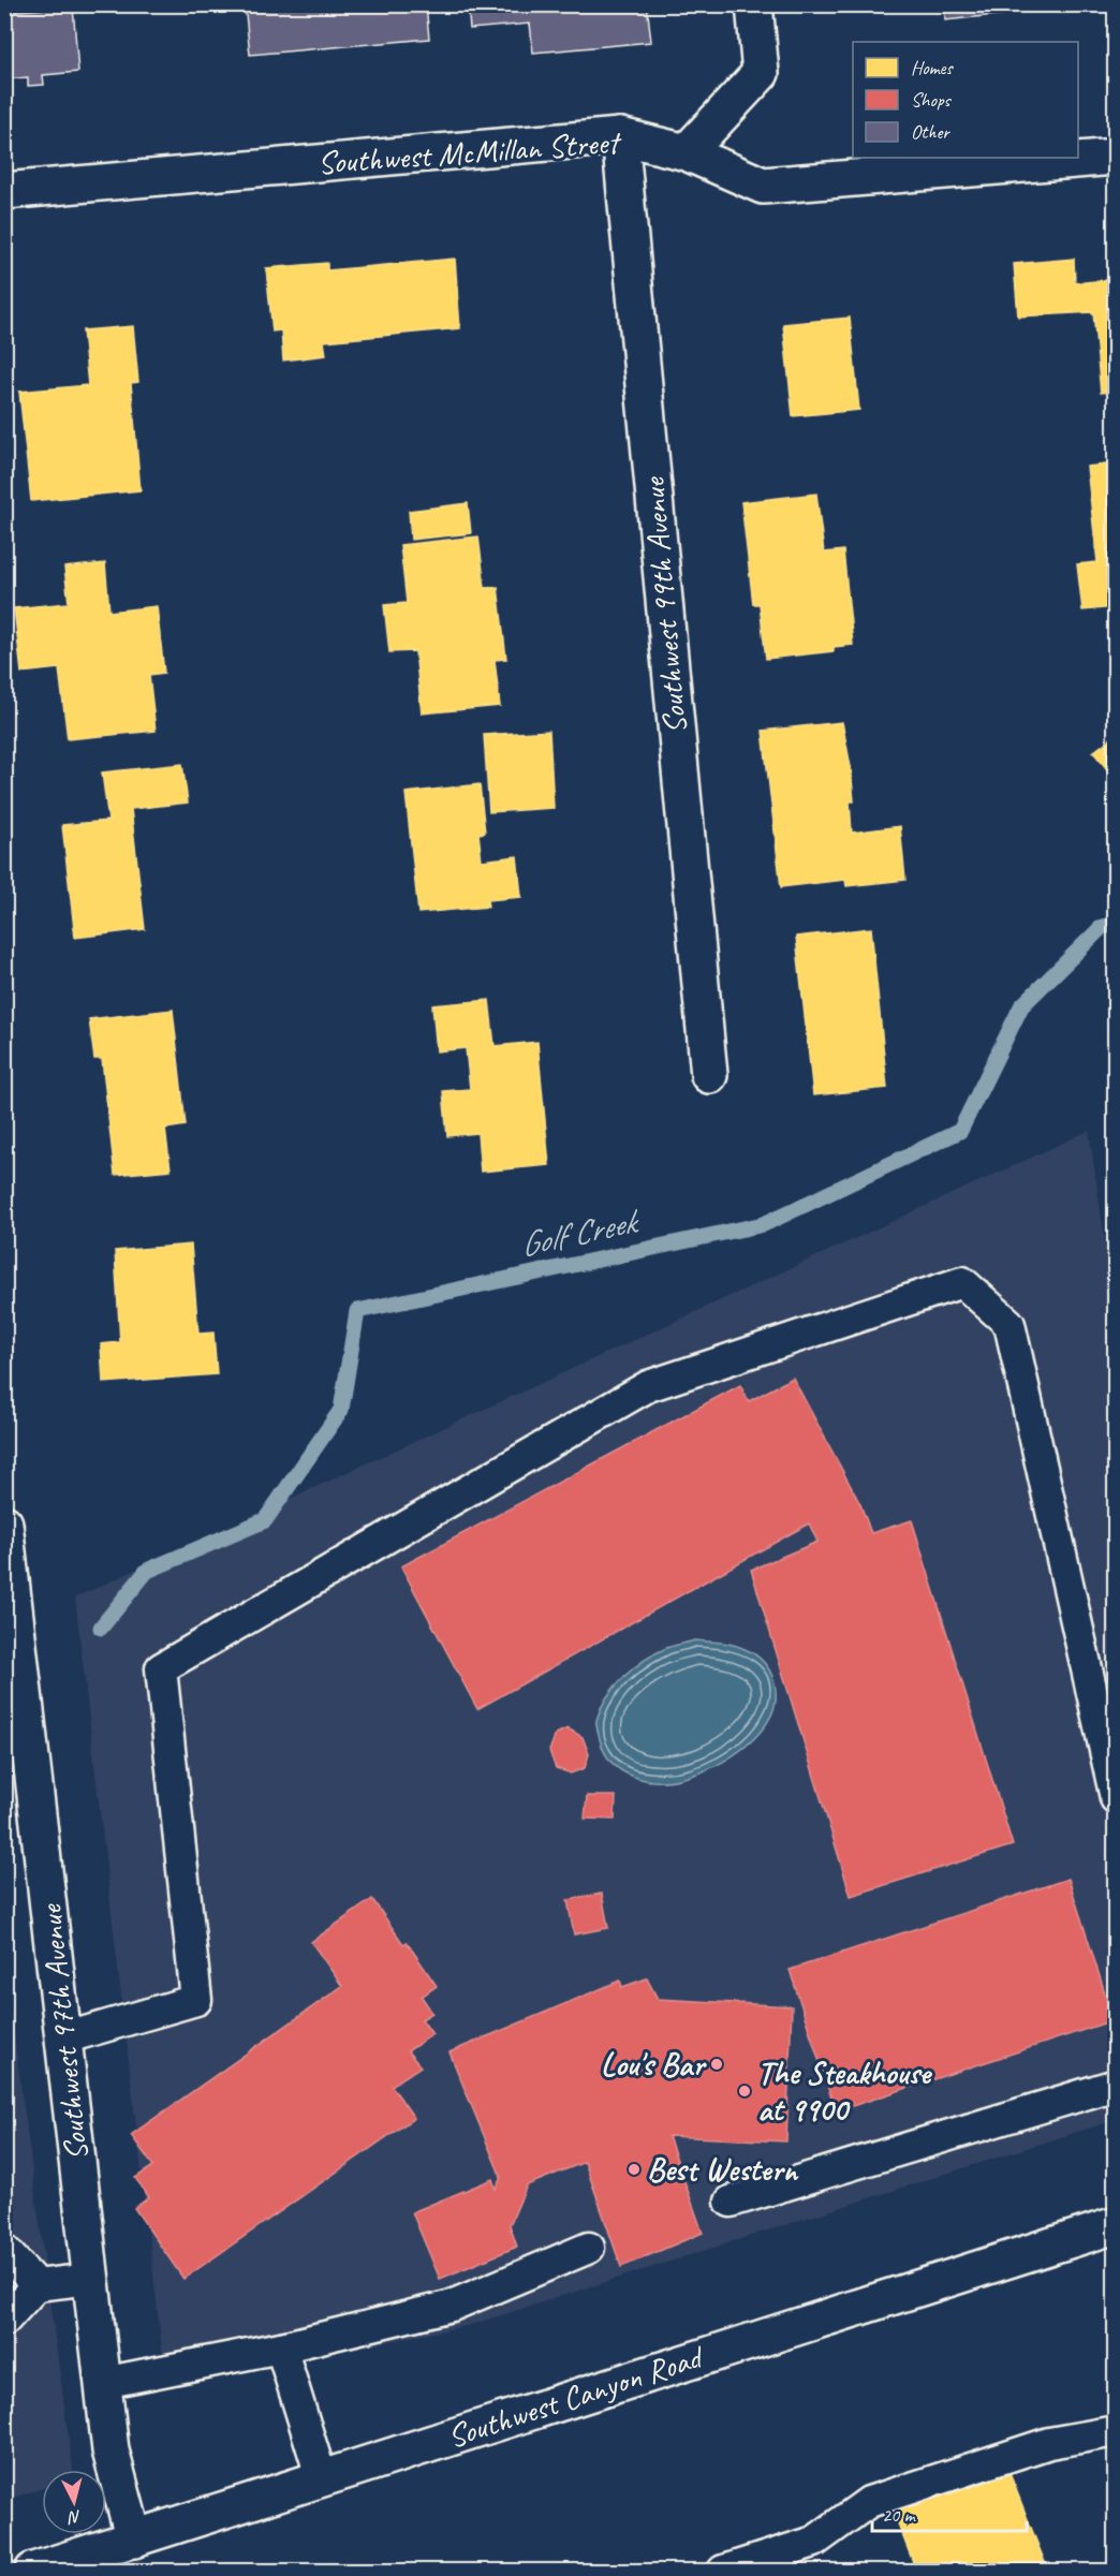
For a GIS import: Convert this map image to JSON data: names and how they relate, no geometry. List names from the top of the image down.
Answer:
{
  "streets": {
    "street": [
      "Southwest McMillan Street",
      "Southwest 99th Avenue",
      "Southwest 97th Avenue",
      "Southwest Canyon Road"
    ]
  },
  "crossings": [
    ["Southwest McMillan Street", "Southwest 99th Avenue"],
    ["Southwest 97th Avenue", "Southwest Canyon Road"]
  ],
  "water": ["Golf Creek"],
  "places": ["Lou's Bar", "The Steakhouse at 9900", "Best Western"],
  "legend": ["Homes", "Shops", "Other"],
  "scale_bar": "20 m",
  "north": "bottom"
}
